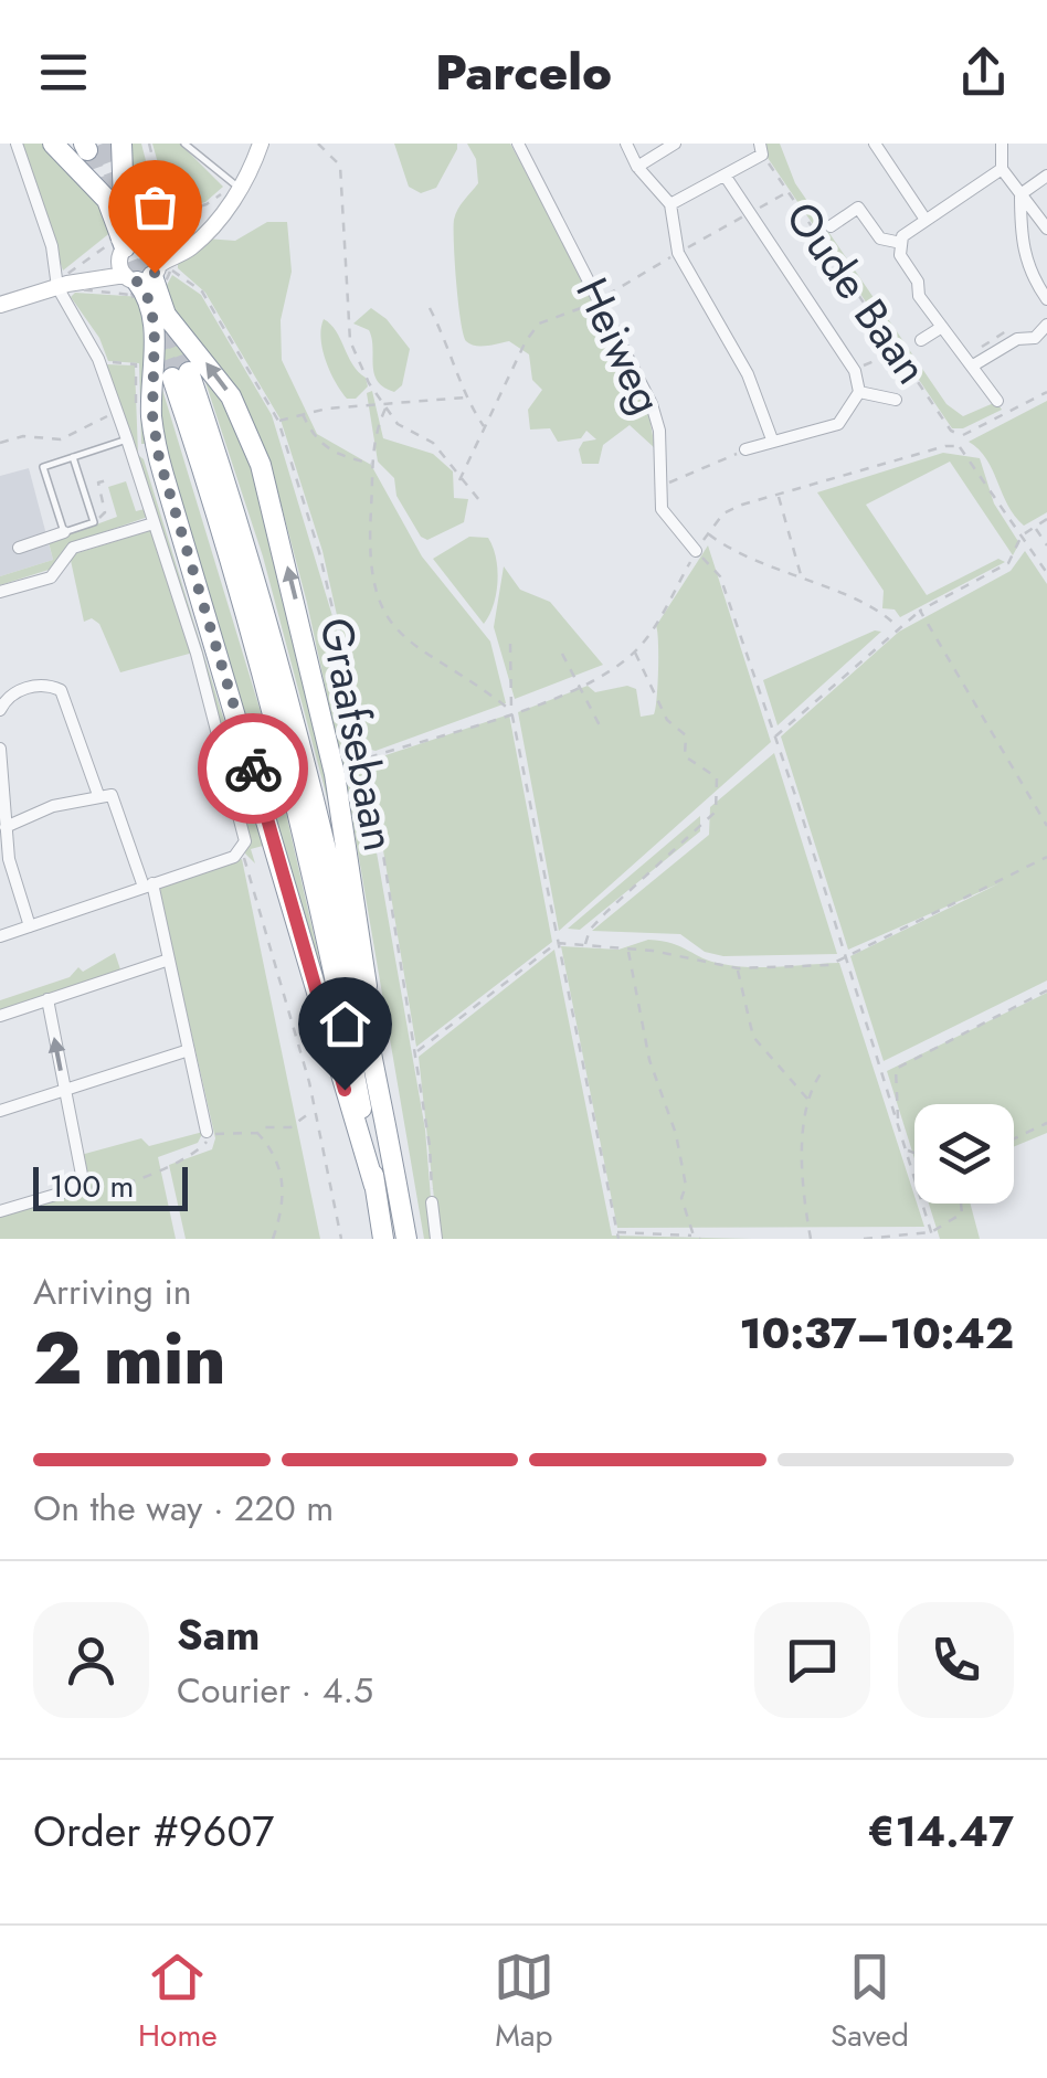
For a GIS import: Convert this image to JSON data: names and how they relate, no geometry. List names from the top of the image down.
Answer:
{
  "streets": {
    "highway": ["Graafsebaan"],
    "street": ["Heiweg"],
    "path": ["Oude Baan"]
  },
  "scale_bar": "100 m",
  "page": {
    "header": "Parcelo",
    "scale": "100 m",
    "heading": ["2 min", "Arriving in", "10:37–10:42"],
    "panel": [
      "Sam",
      "Courier · 4.5",
      "Order #9607",
      "€14.47"
    ],
    "bar": "On the way · 220 m",
    "tabs": ["Home", "Map", "Saved"]
  }
}
